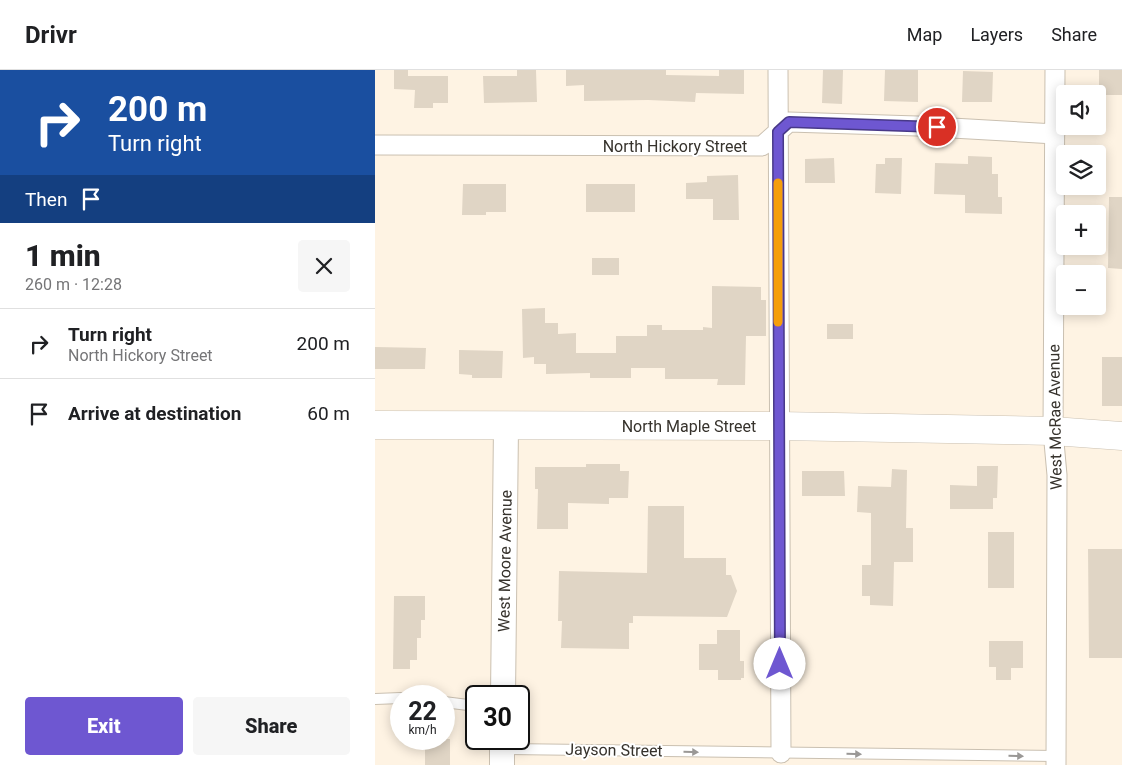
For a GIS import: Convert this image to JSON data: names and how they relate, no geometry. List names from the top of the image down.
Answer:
{
  "streets": {
    "main road": ["North Maple Street"],
    "street": ["North Hickory Street", "West McRae Avenue", "West Moore Avenue"],
    "lane": ["Jayson Street"]
  },
  "crossings": [
    ["North Hickory Street", "West McRae Avenue"],
    ["West McRae Avenue", "North Maple Street"],
    ["West McRae Avenue", "Jayson Street"],
    ["North Maple Street", "West Moore Avenue"]
  ],
  "one_way": ["Jayson Street"],
  "page": {
    "header": "Drivr",
    "nav": ["Map", "Layers", "Share"],
    "turn": ["200 m", "Turn right"],
    "map_buttons": ["+", "−"],
    "then": "Then",
    "heading": ["1 min", "260 m · 12:28"],
    "list": [
      {
        "name": "Turn right",
        "note": "North Hickory Street",
        "value": "200 m"
      },
      {
        "name": "Arrive at destination",
        "value": "60 m"
      }
    ],
    "speed": "22 km/h",
    "limit": "30",
    "buttons": ["Exit", "Share"]
  }
}
